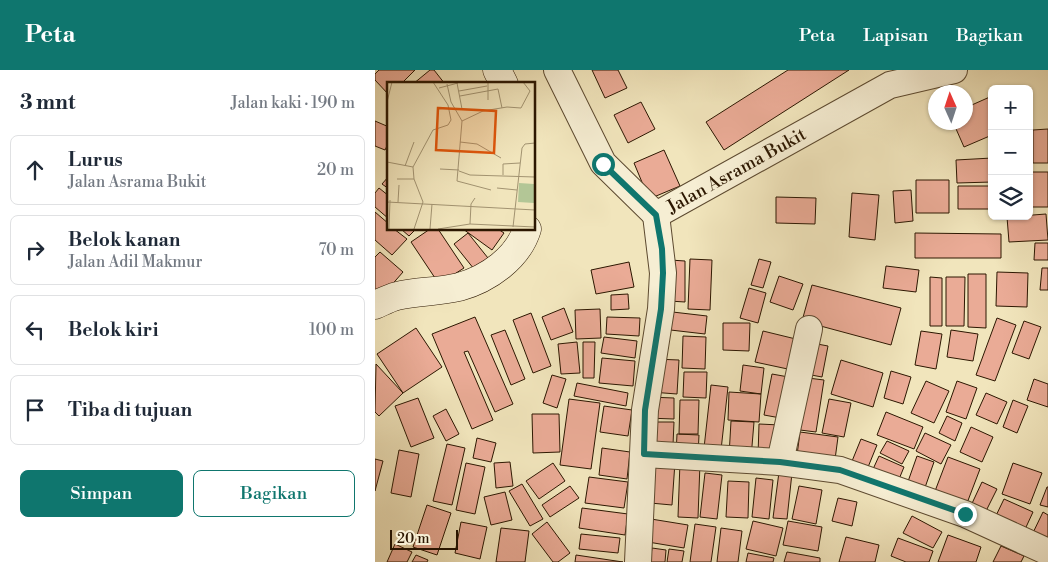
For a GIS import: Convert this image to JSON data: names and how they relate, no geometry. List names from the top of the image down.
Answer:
{
  "streets": {
    "street": ["Jalan Asrama Bukit"]
  },
  "scale_bar": "20 m",
  "north": "top",
  "page": {
    "header": "Peta",
    "nav": ["Peta", "Lapisan", "Bagikan"],
    "heading": ["3 mnt", "Jalan kaki · 190 m"],
    "map_buttons": ["+", "−"],
    "list": [
      ["Lurus", "Jalan Asrama Bukit", "20 m"],
      ["Belok kanan", "Jalan Adil Makmur", "70 m"],
      ["Belok kiri", "100 m"],
      "Tiba di tujuan"
    ],
    "buttons": ["Simpan", "Bagikan"],
    "scale": "20 m"
  }
}
